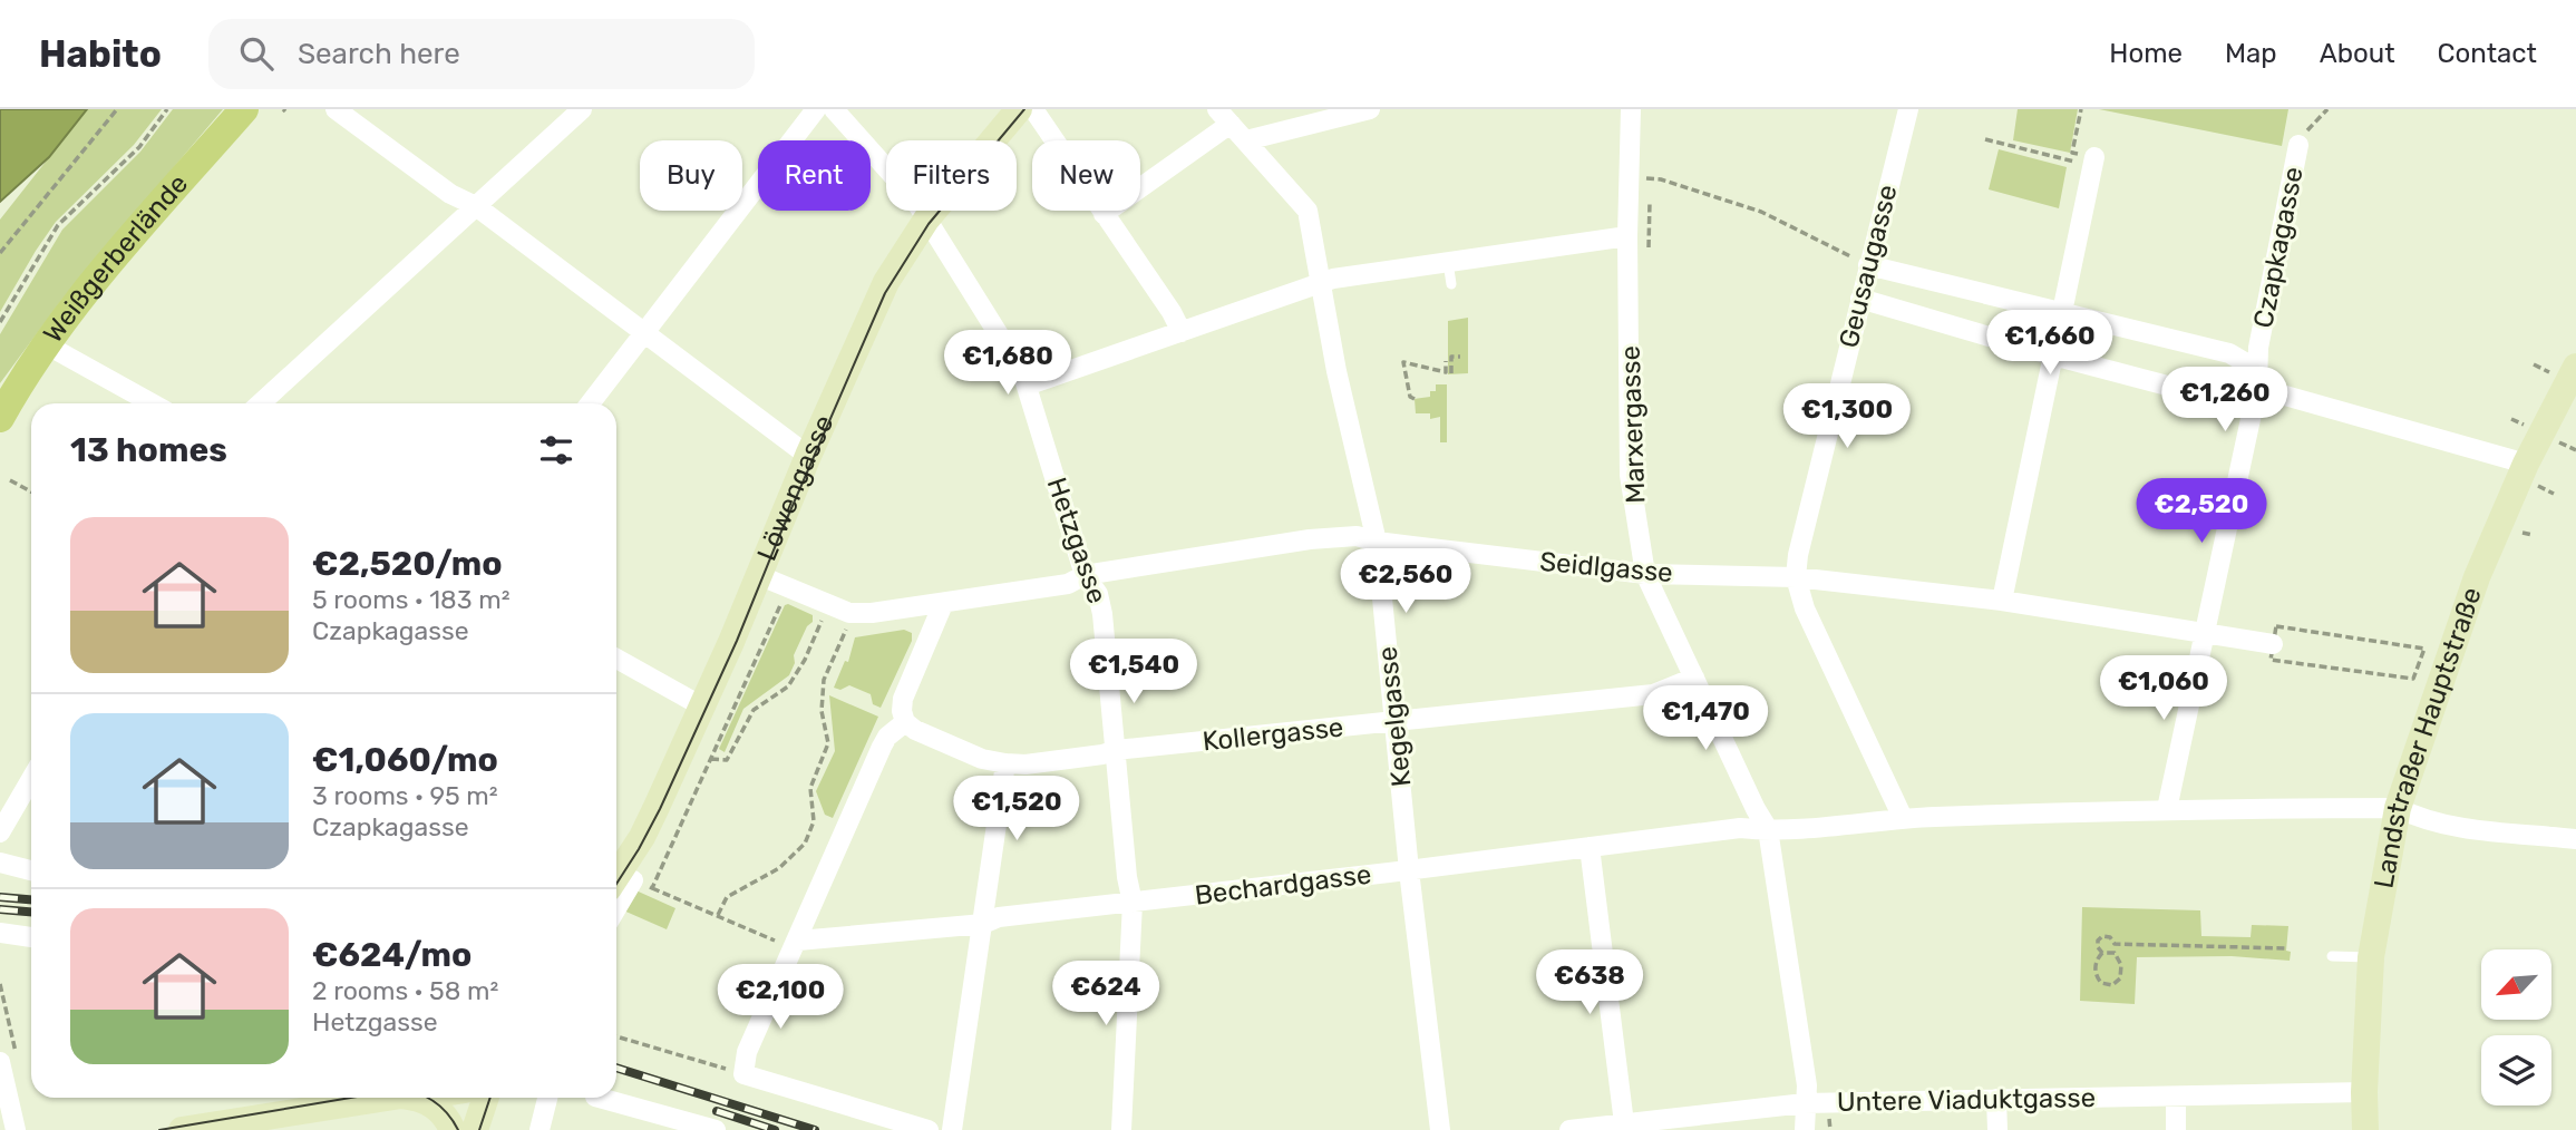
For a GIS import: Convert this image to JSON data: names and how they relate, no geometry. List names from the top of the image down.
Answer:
{
  "streets": {
    "main road": ["Weißgerberlände"],
    "street": [
      "Czapkagasse",
      "Geusaugasse",
      "Marxergasse",
      "Löwengasse",
      "Hetzgasse",
      "Seidlgasse",
      "Kegelgasse",
      "Kollergasse",
      "Landstraßer Hauptstraße",
      "Bechardgasse",
      "Untere Viaduktgasse"
    ]
  },
  "crossings": [
    ["Czapkagasse", "Seidlgasse"],
    ["Czapkagasse", "Bechardgasse"],
    ["Geusaugasse", "Seidlgasse"],
    ["Geusaugasse", "Bechardgasse"],
    ["Marxergasse", "Seidlgasse"],
    ["Marxergasse", "Kollergasse"],
    ["Marxergasse", "Bechardgasse"],
    ["Marxergasse", "Untere Viaduktgasse"],
    ["Löwengasse", "Hetzgasse"],
    ["Löwengasse", "Seidlgasse"],
    ["Hetzgasse", "Seidlgasse"],
    ["Hetzgasse", "Kollergasse"],
    ["Hetzgasse", "Bechardgasse"],
    ["Seidlgasse", "Kegelgasse"],
    ["Kegelgasse", "Kollergasse"],
    ["Kegelgasse", "Bechardgasse"],
    ["Landstraßer Hauptstraße", "Bechardgasse"],
    ["Landstraßer Hauptstraße", "Untere Viaduktgasse"]
  ],
  "north": "bottom left",
  "page": {
    "header": "Habito",
    "search": "Search here",
    "nav": [
      "Home",
      "Map",
      "About",
      "Contact"
    ],
    "chip": [
      "Buy",
      "Rent",
      "Filters",
      "New"
    ],
    "price": [
      "€1,660",
      "€1,680",
      "€1,260",
      "€1,300",
      "€2,520",
      "€2,560",
      "€1,540",
      "€1,060",
      "€1,470",
      "€1,520",
      "€638",
      "€624",
      "€2,100"
    ],
    "heading": "13 homes",
    "list": [
      {
        "name": "€2,520/mo",
        "note": "5 rooms · 183 m² · Czapkagasse"
      },
      {
        "name": "€1,060/mo",
        "note": "3 rooms · 95 m² · Czapkagasse"
      },
      {
        "name": "€624/mo",
        "note": "2 rooms · 58 m² · Hetzgasse"
      }
    ]
  }
}
